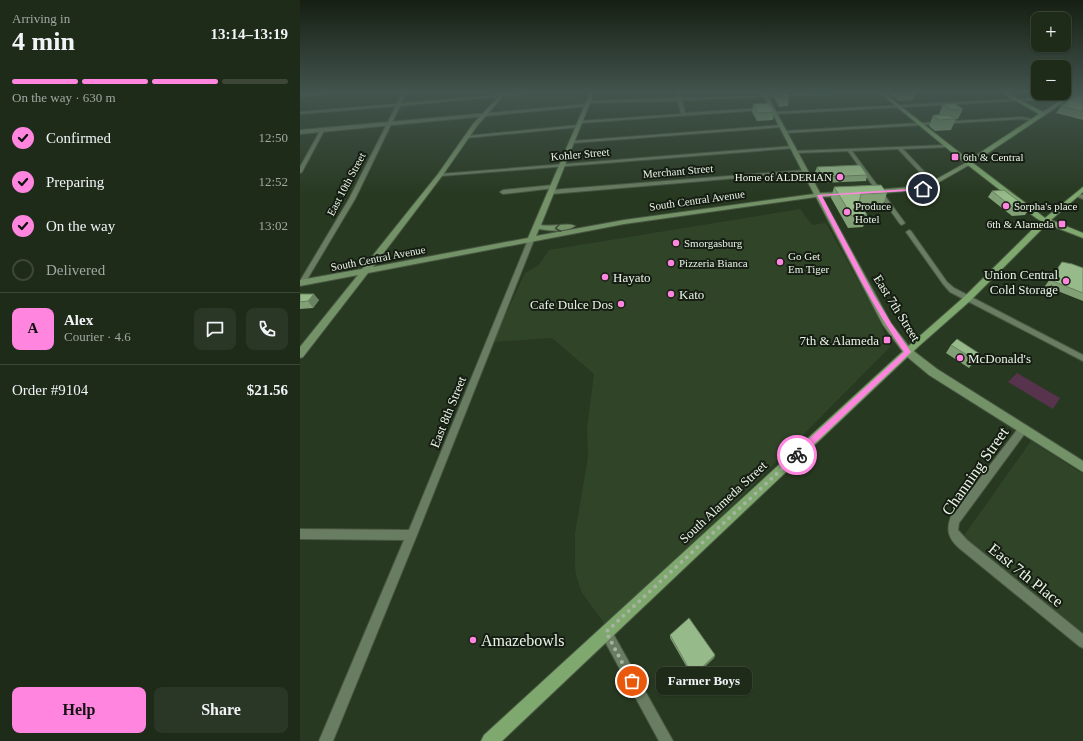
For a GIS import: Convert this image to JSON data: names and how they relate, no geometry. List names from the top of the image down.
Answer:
{
  "streets": {
    "main road": [
      "South Central Avenue",
      "East 7th Street",
      "East 8th Street",
      "South Alameda Street"
    ],
    "street": [
      "Kohler Street",
      "Merchant Street",
      "East 10th Street",
      "Channing Street",
      "East 7th Place"
    ]
  },
  "crossings": [
    ["Kohler Street", "East 7th Street"],
    ["Kohler Street", "East 8th Street"],
    ["Merchant Street", "East 7th Street"],
    ["Merchant Street", "East 8th Street"],
    ["East 10th Street", "South Central Avenue"],
    ["South Central Avenue", "East 7th Street"],
    ["South Central Avenue", "East 8th Street"],
    ["East 7th Street", "Channing Street"],
    ["East 7th Street", "South Alameda Street"],
    ["Channing Street", "East 7th Place"]
  ],
  "places": {
    "transit": ["6th & Central", "6th & Alameda", "7th & Alameda"],
    "other": [
      "Home of ALDERIAN",
      "Sorpha's place",
      "Produce Hotel",
      "Smorgasburg",
      "Go Get Em Tiger",
      "Pizzeria Bianca",
      "Hayato",
      "Union Central Cold Storage",
      "Kato",
      "Cafe Dulce Dos",
      "McDonald's",
      "Amazebowls",
      "Farmer Boys"
    ]
  },
  "page": {
    "heading": ["4 min", "Arriving in", "13:14–13:19"],
    "panel": [
      "Alex",
      "Courier · 4.6",
      "Order #9104",
      "$21.56"
    ],
    "map_buttons": ["+", "−"],
    "bar": "On the way · 630 m",
    "list": [
      ["Confirmed", "12:50"],
      ["Preparing", "12:52"],
      ["On the way", "13:02"],
      "Delivered"
    ],
    "round": "A",
    "bubble": "Farmer Boys",
    "buttons": ["Help", "Share"]
  }
}
